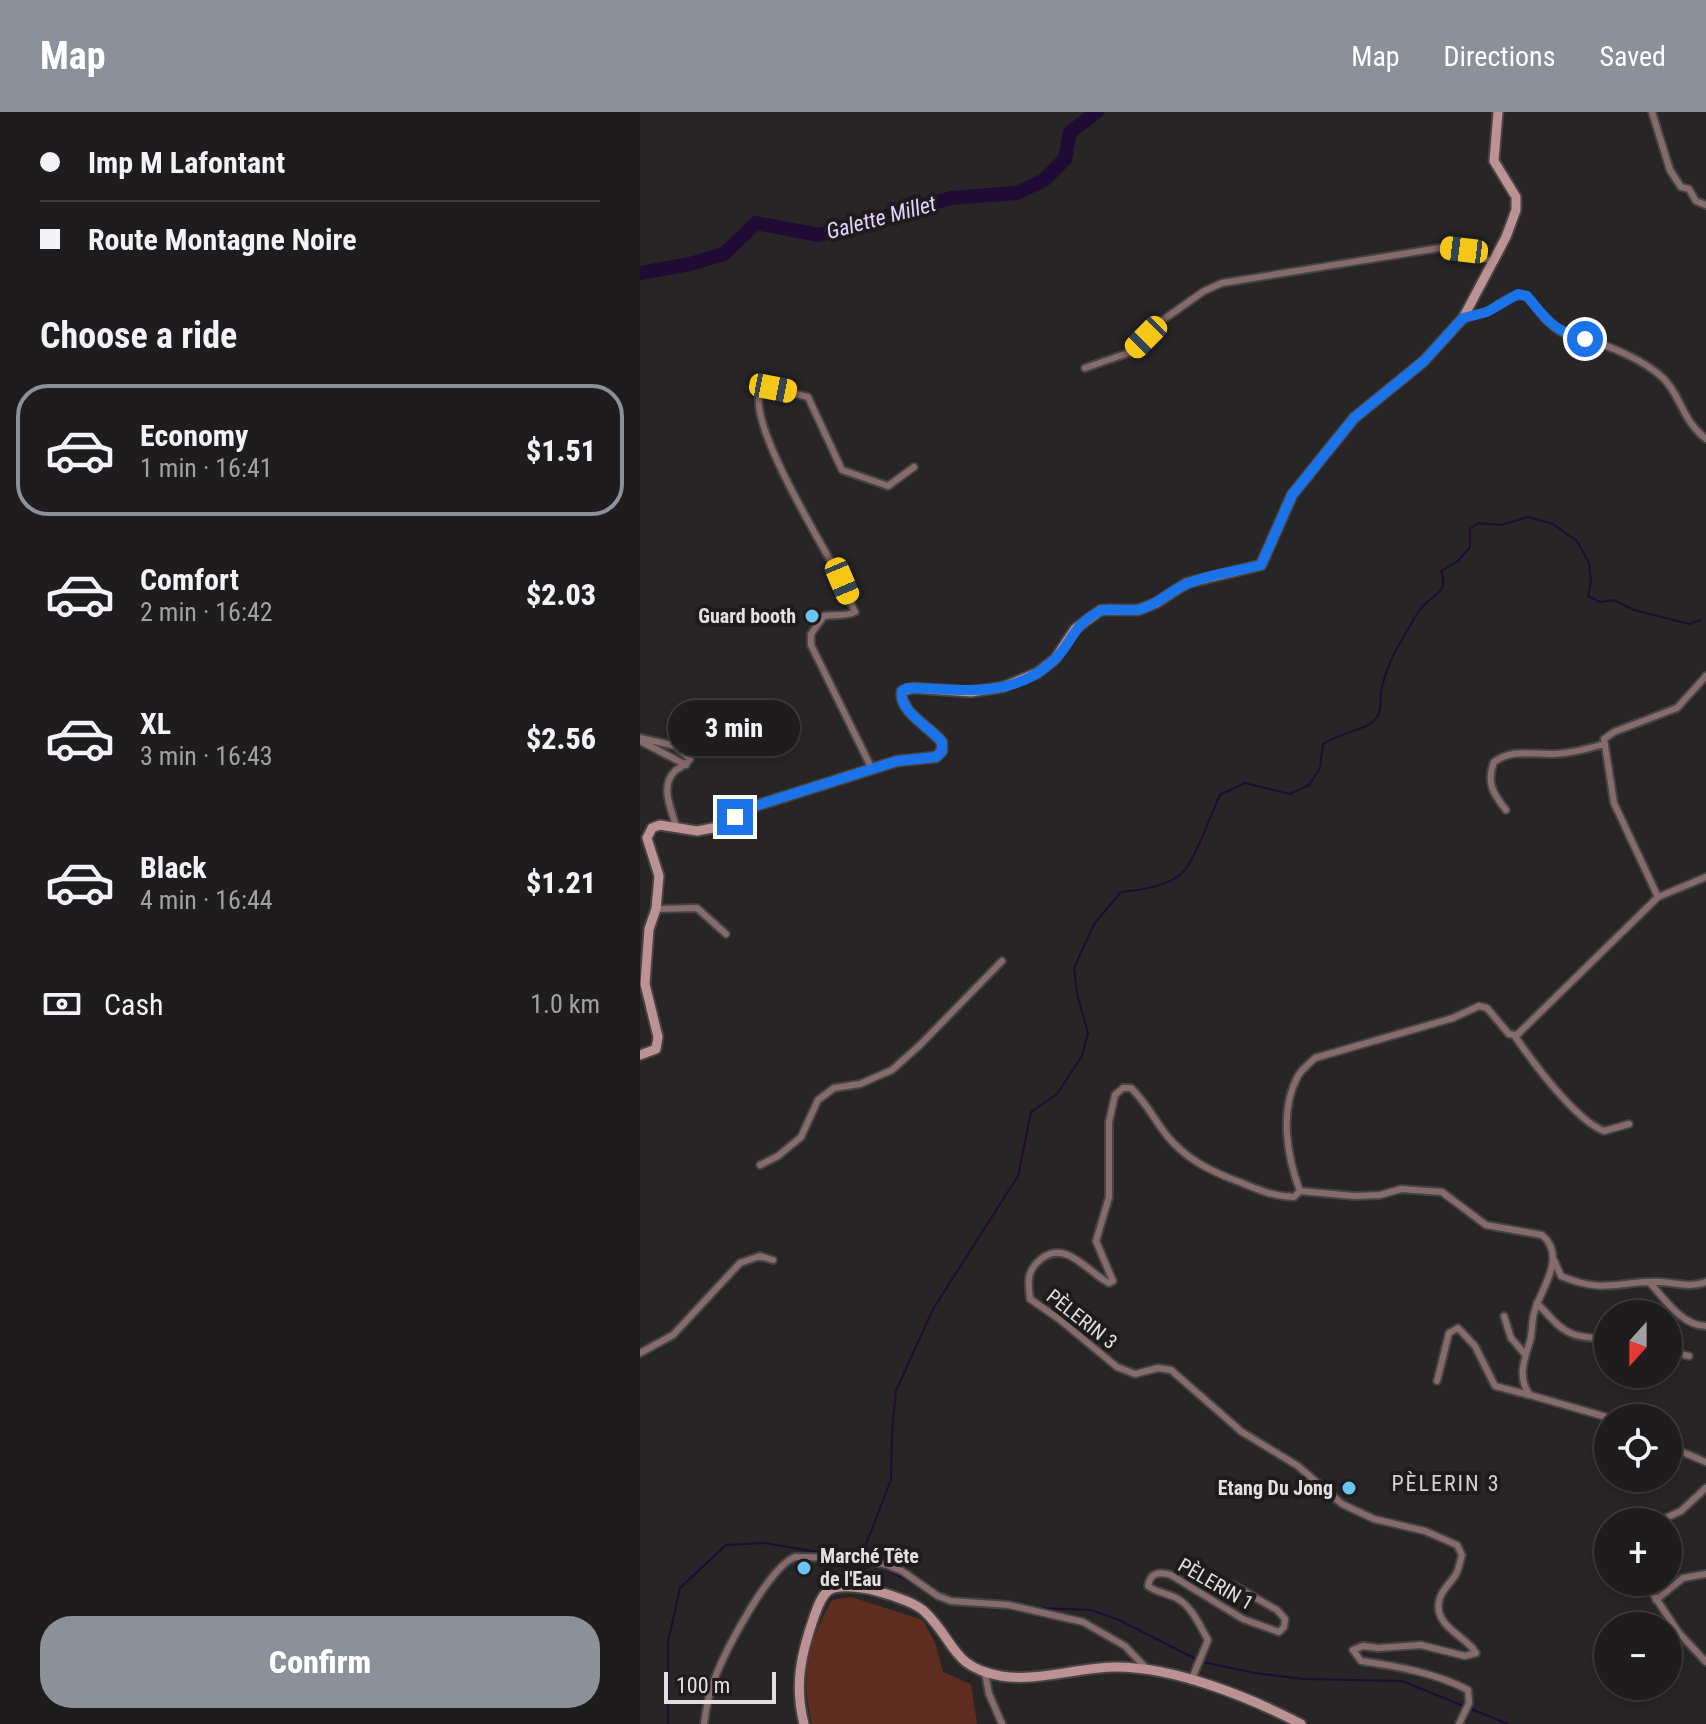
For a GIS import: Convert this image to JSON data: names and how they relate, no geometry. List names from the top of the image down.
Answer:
{
  "streets": {
    "street": ["PÈLERIN 3", "PÈLERIN 1"]
  },
  "districts": ["PÈLERIN 3"],
  "water": ["Galette Millet"],
  "places": ["Guard booth", "Etang Du Jong", "Marché Tête de l'Eau"],
  "scale_bar": "100 m",
  "north": "bottom",
  "page": {
    "header": "Map",
    "nav": ["Map", "Directions", "Saved"],
    "banner": ["Imp M Lafontant", "Route Montagne Noire"],
    "heading": "Choose a ride",
    "list": [
      {
        "name": "Economy",
        "note": "1 min · 16:41",
        "value": "$1.51"
      },
      {
        "name": "Comfort",
        "note": "2 min · 16:42",
        "value": "$2.03"
      },
      {
        "name": "XL",
        "note": "3 min · 16:43",
        "value": "$2.56"
      },
      {
        "name": "Black",
        "note": "4 min · 16:44",
        "value": "$1.21"
      }
    ],
    "bubble": "3 min",
    "pay": ["Cash", "1.0 km"],
    "map_buttons": ["+", "−"],
    "buttons": "Confirm",
    "scale": "100 m"
  }
}
